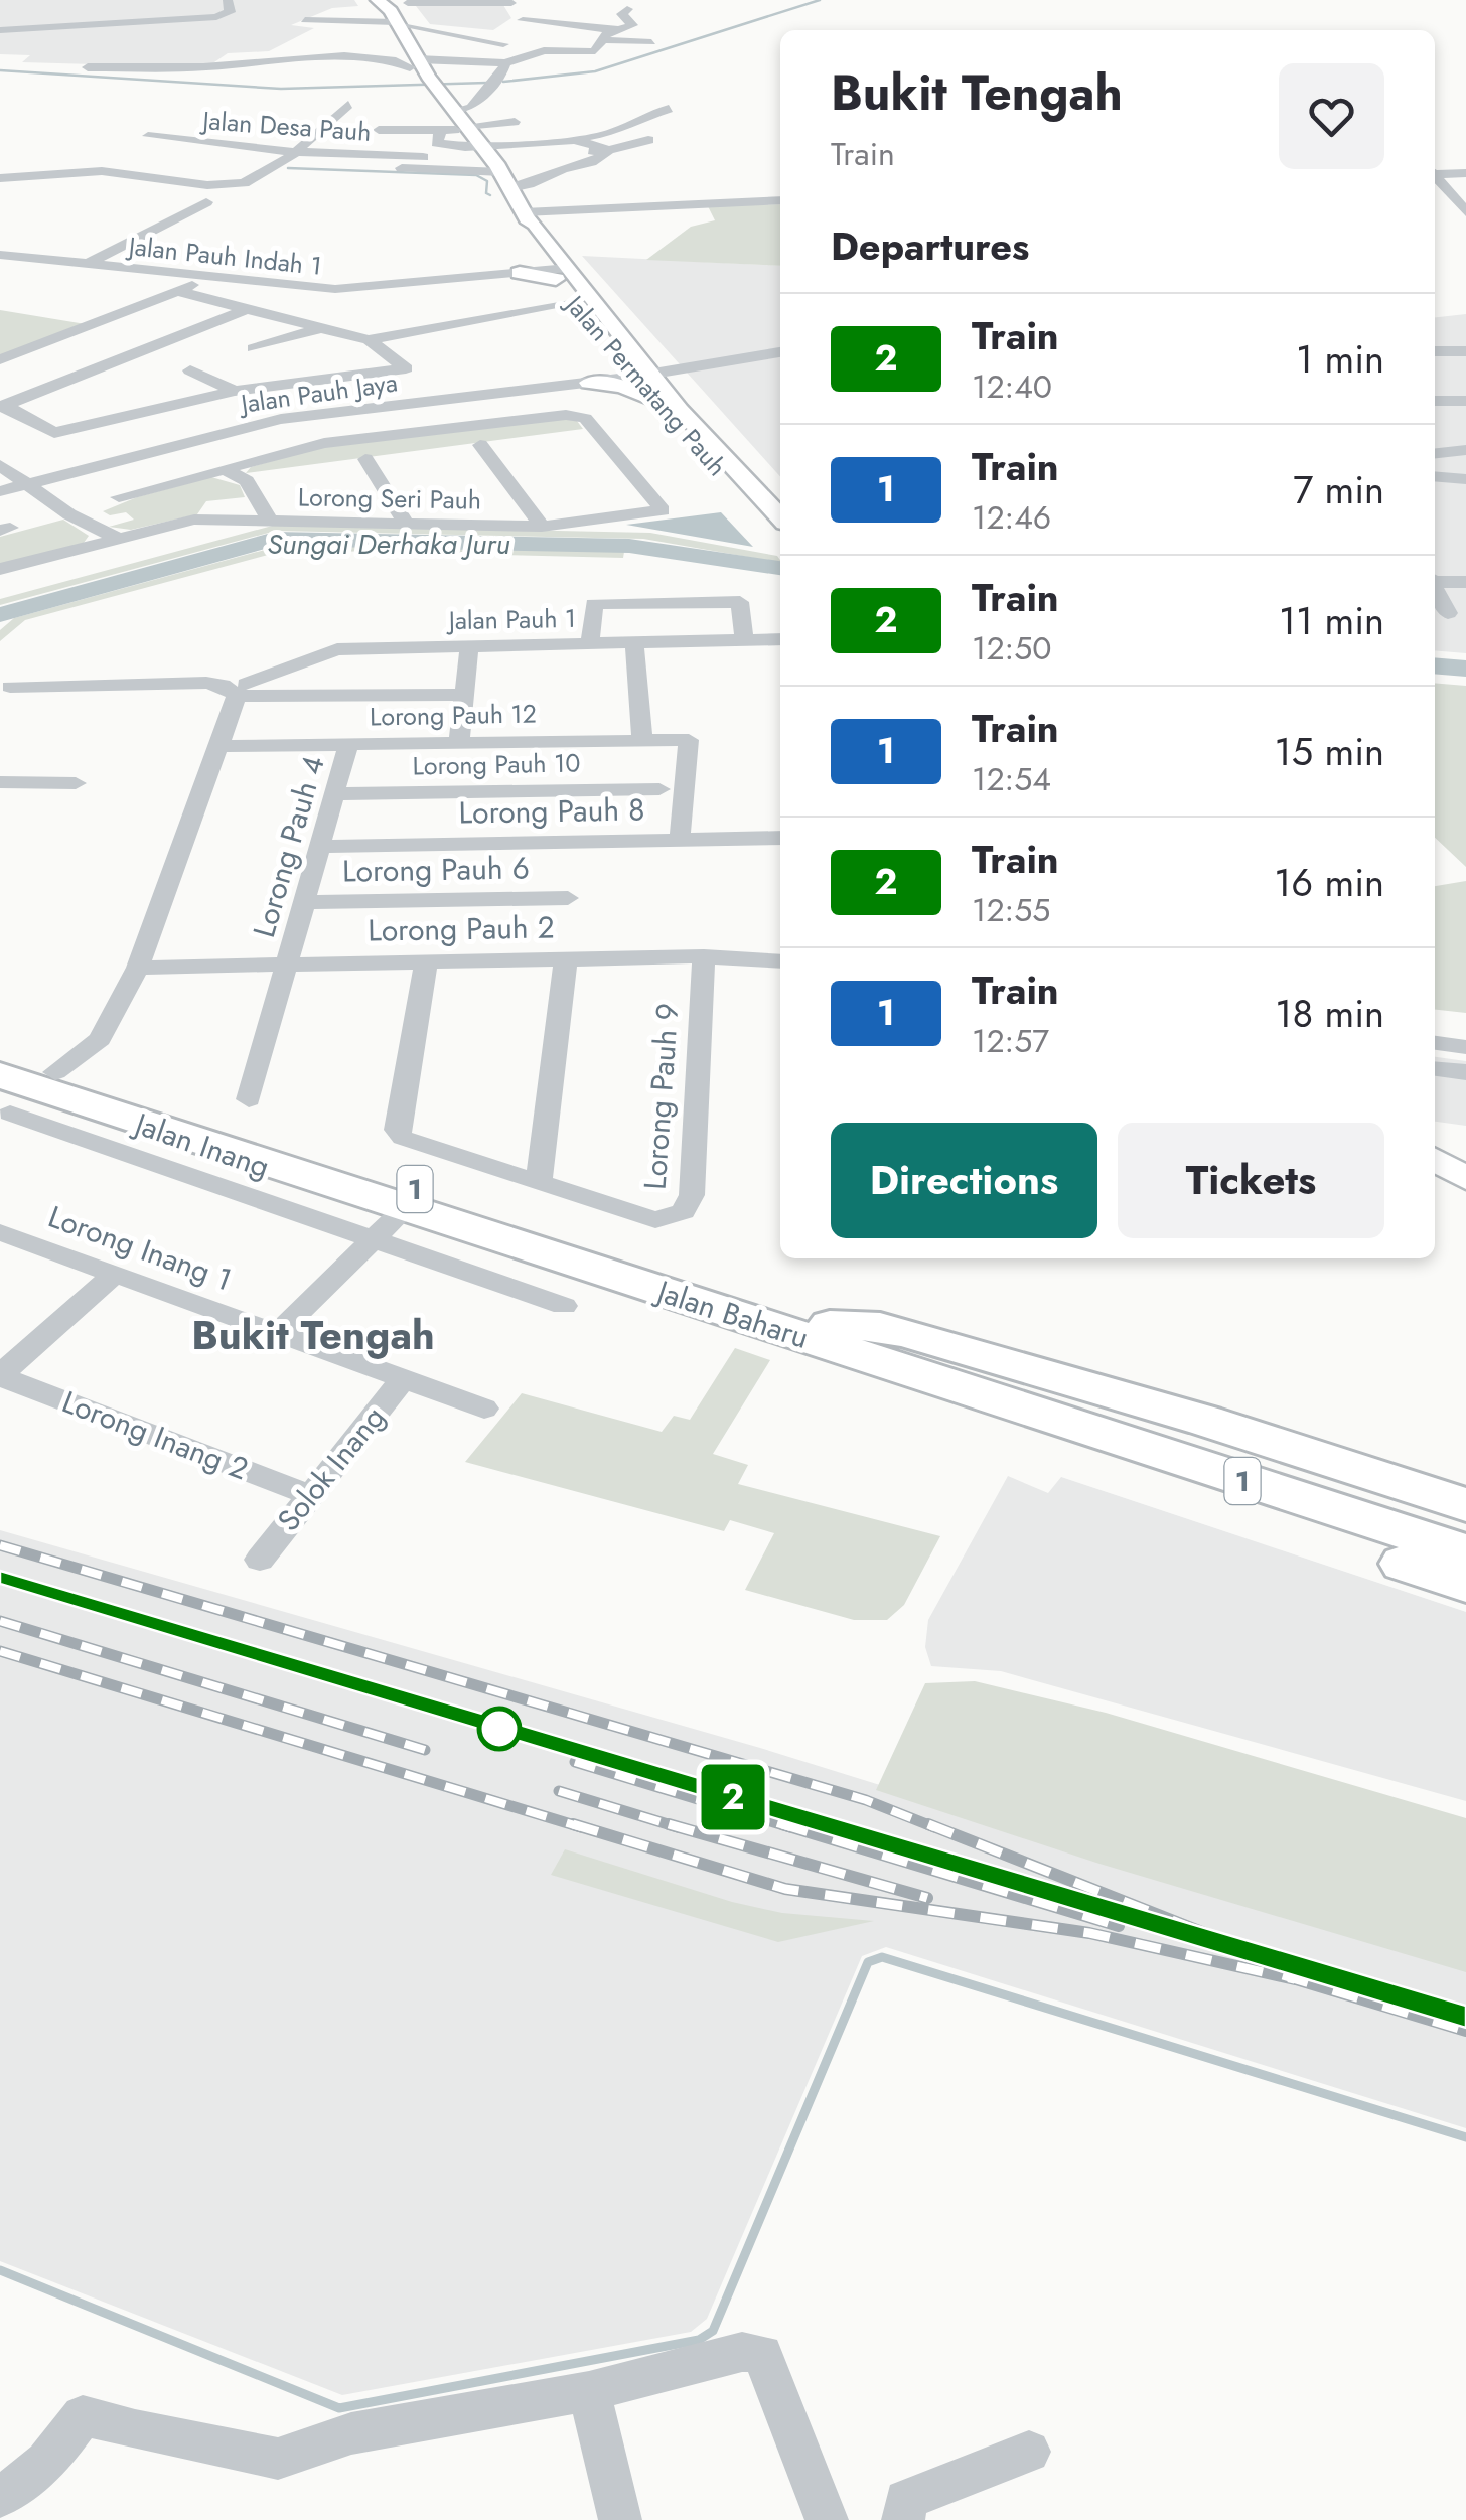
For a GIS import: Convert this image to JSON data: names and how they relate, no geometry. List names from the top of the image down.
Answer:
{
  "streets": {
    "highway": ["1", "Jalan Baharu"],
    "main road": ["Jalan Permatang Pauh"],
    "street": [
      "Jalan Desa Pauh",
      "Jalan Pauh Indah 1",
      "Jalan Pauh Jaya",
      "Lorong Seri Pauh",
      "Jalan Pauh 1",
      "Lorong Pauh 12",
      "Lorong Pauh 10",
      "Lorong Pauh 8",
      "Lorong Pauh 4",
      "Lorong Pauh 6",
      "Lorong Pauh 2",
      "Lorong Pauh 9",
      "Jalan Inang",
      "Lorong Inang 1",
      "Lorong Inang 2",
      "Solok Inang"
    ]
  },
  "crossings": [
    ["Jalan Permatang Pauh", "Jalan Pauh Jaya"],
    ["Lorong Pauh 12", "Lorong Pauh 8"],
    ["Lorong Pauh 12", "Lorong Pauh 4"],
    ["Lorong Pauh 10", "Lorong Pauh 4"],
    ["Lorong Pauh 8", "Lorong Pauh 4"],
    ["Lorong Pauh 4", "Lorong Pauh 6"],
    ["Lorong Pauh 4", "Lorong Pauh 2"],
    ["Lorong Pauh 2", "Lorong Pauh 9"],
    ["Jalan Inang", "Jalan Baharu"],
    ["Lorong Inang 1", "Solok Inang"],
    ["Lorong Inang 2", "Solok Inang"]
  ],
  "districts": ["Bukit Tengah"],
  "water": ["Sungai Derhaka Juru"],
  "page": {
    "on_map": "2",
    "heading": [
      ["Bukit Tengah", "Train"],
      "Departures"
    ],
    "list": [
      {
        "mark": "2",
        "name": "Train",
        "note": "12:40",
        "value": "1 min"
      },
      {
        "mark": "1",
        "name": "Train",
        "note": "12:46",
        "value": "7 min"
      },
      {
        "mark": "2",
        "name": "Train",
        "note": "12:50",
        "value": "11 min"
      },
      {
        "mark": "1",
        "name": "Train",
        "note": "12:54",
        "value": "15 min"
      },
      {
        "mark": "2",
        "name": "Train",
        "note": "12:55",
        "value": "16 min"
      },
      {
        "mark": "1",
        "name": "Train",
        "note": "12:57",
        "value": "18 min"
      }
    ],
    "buttons": ["Directions", "Tickets"]
  }
}
